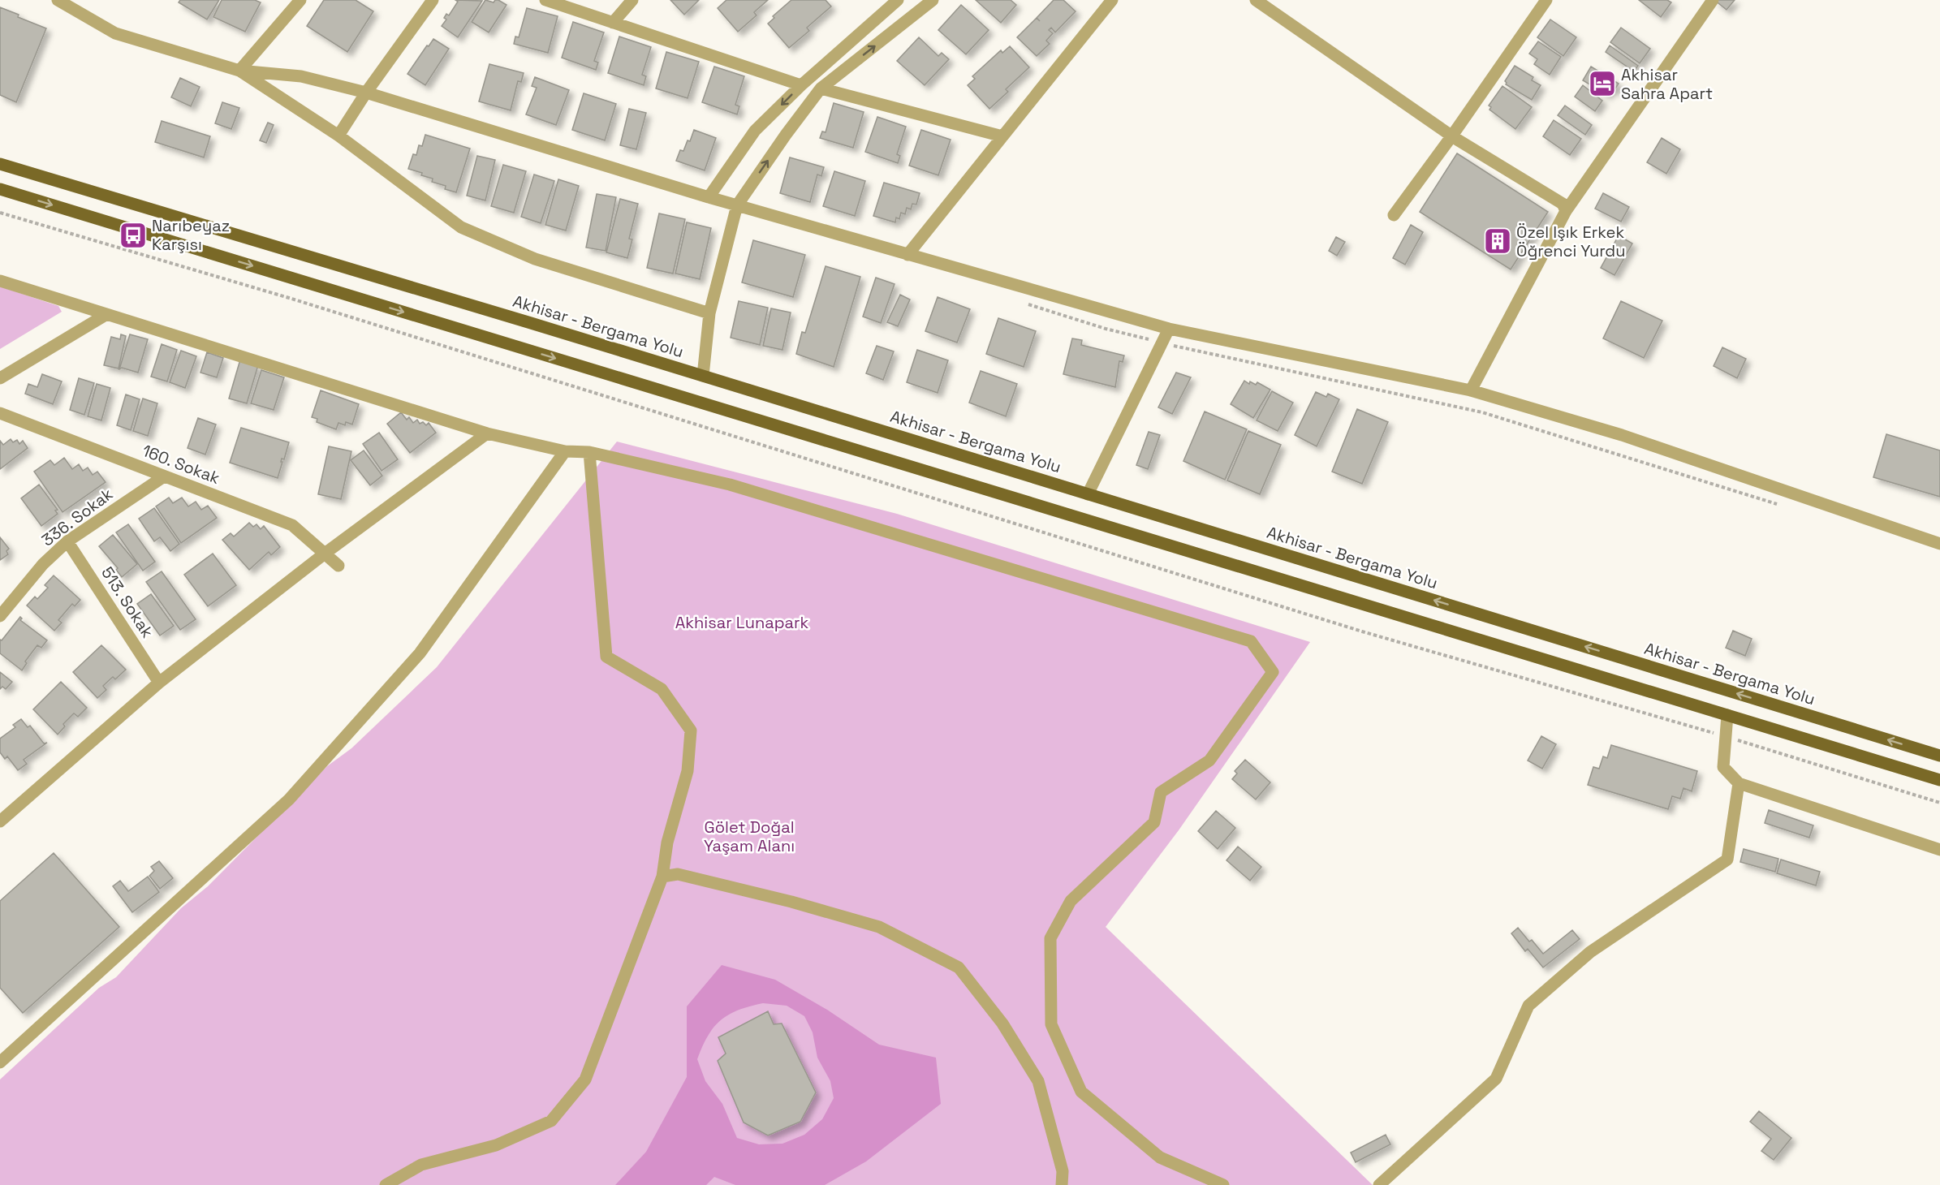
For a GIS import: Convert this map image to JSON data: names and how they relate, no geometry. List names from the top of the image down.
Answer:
{
  "streets": {
    "main road": ["Akhisar - Bergama Yolu"],
    "street": ["160. Sokak", "336. Sokak", "513. Sokak"]
  },
  "crossings": [
    ["160. Sokak", "336. Sokak"],
    ["336. Sokak", "513. Sokak"]
  ],
  "parks": ["Akhisar Lunapark", "Gölet Doğal Yaşam Alanı"],
  "places": {
    "hotel": ["Akhisar Sahra Apart"],
    "bus stop": ["Narıbeyaz Karşısı"],
    "building": ["Özel Işık Erkek Öğrenci Yurdu"]
  }
}
